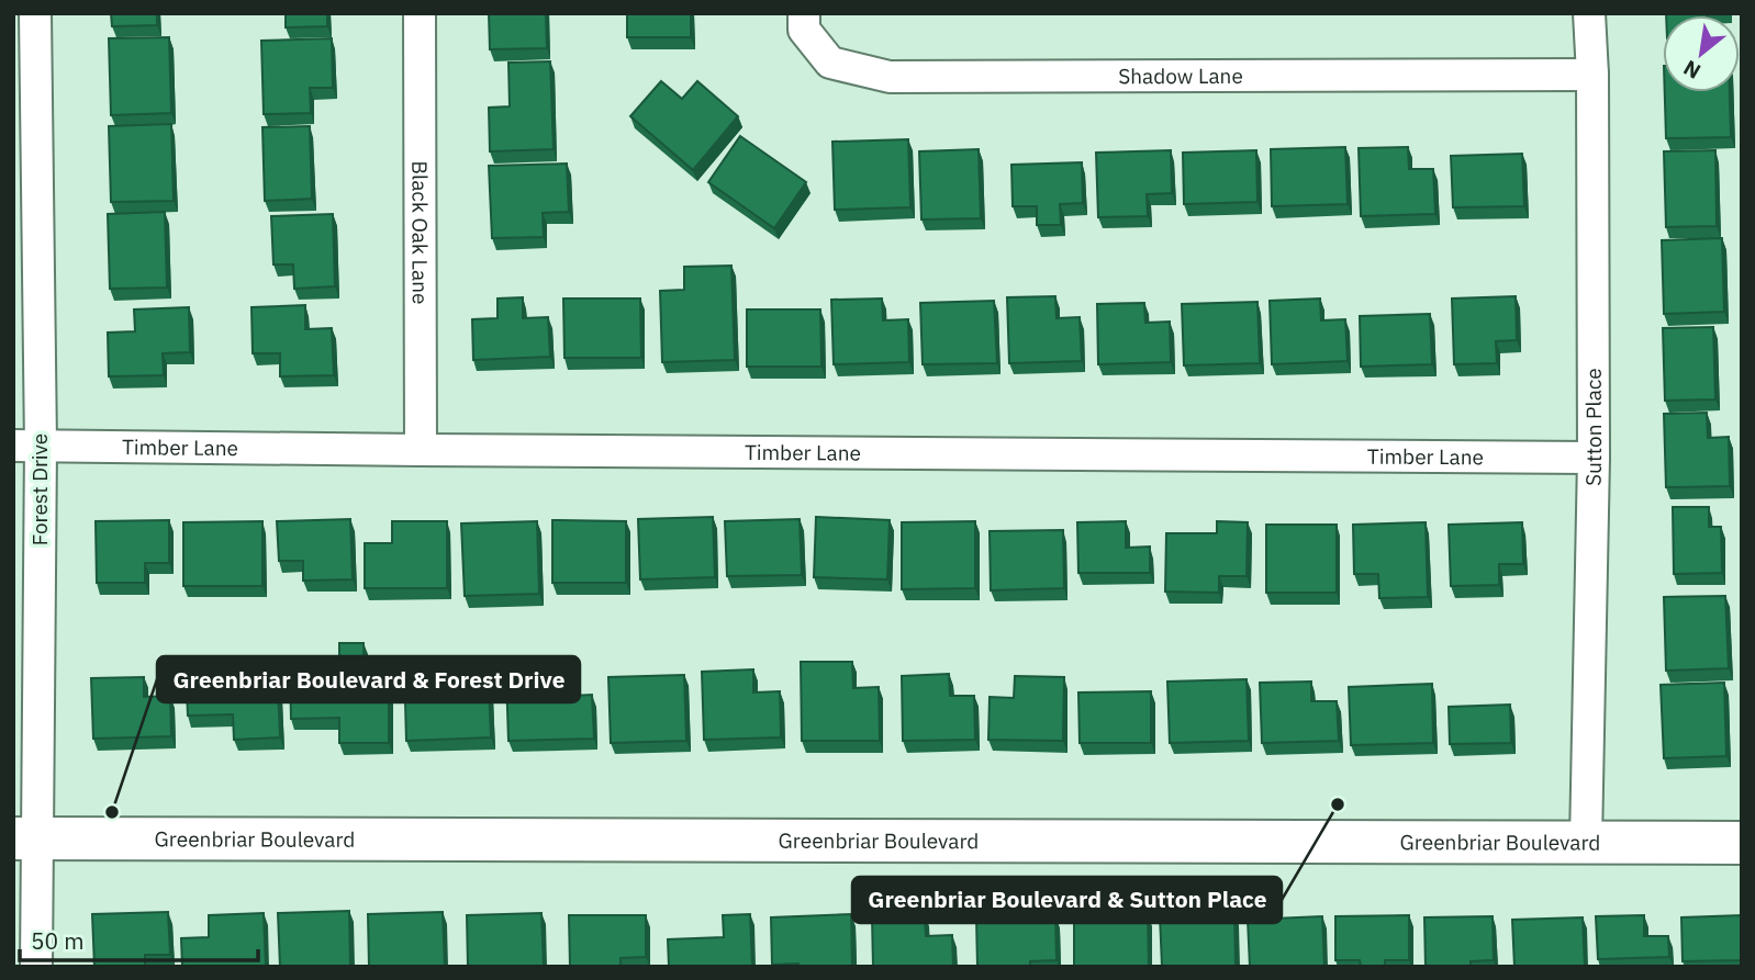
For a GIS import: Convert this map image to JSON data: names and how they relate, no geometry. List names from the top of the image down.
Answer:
{
  "streets": {
    "street": [
      "Shadow Lane",
      "Black Oak Lane",
      "Sutton Place",
      "Timber Lane",
      "Forest Drive",
      "Greenbriar Boulevard"
    ]
  },
  "crossings": [
    ["Shadow Lane", "Sutton Place"],
    ["Black Oak Lane", "Timber Lane"],
    ["Sutton Place", "Timber Lane"],
    ["Sutton Place", "Greenbriar Boulevard"],
    ["Timber Lane", "Forest Drive"],
    ["Forest Drive", "Greenbriar Boulevard"]
  ],
  "places": ["Greenbriar Boulevard & Sutton Place", "Greenbriar Boulevard & Forest Drive"],
  "scale_bar": "50 m",
  "north": "bottom left"
}
